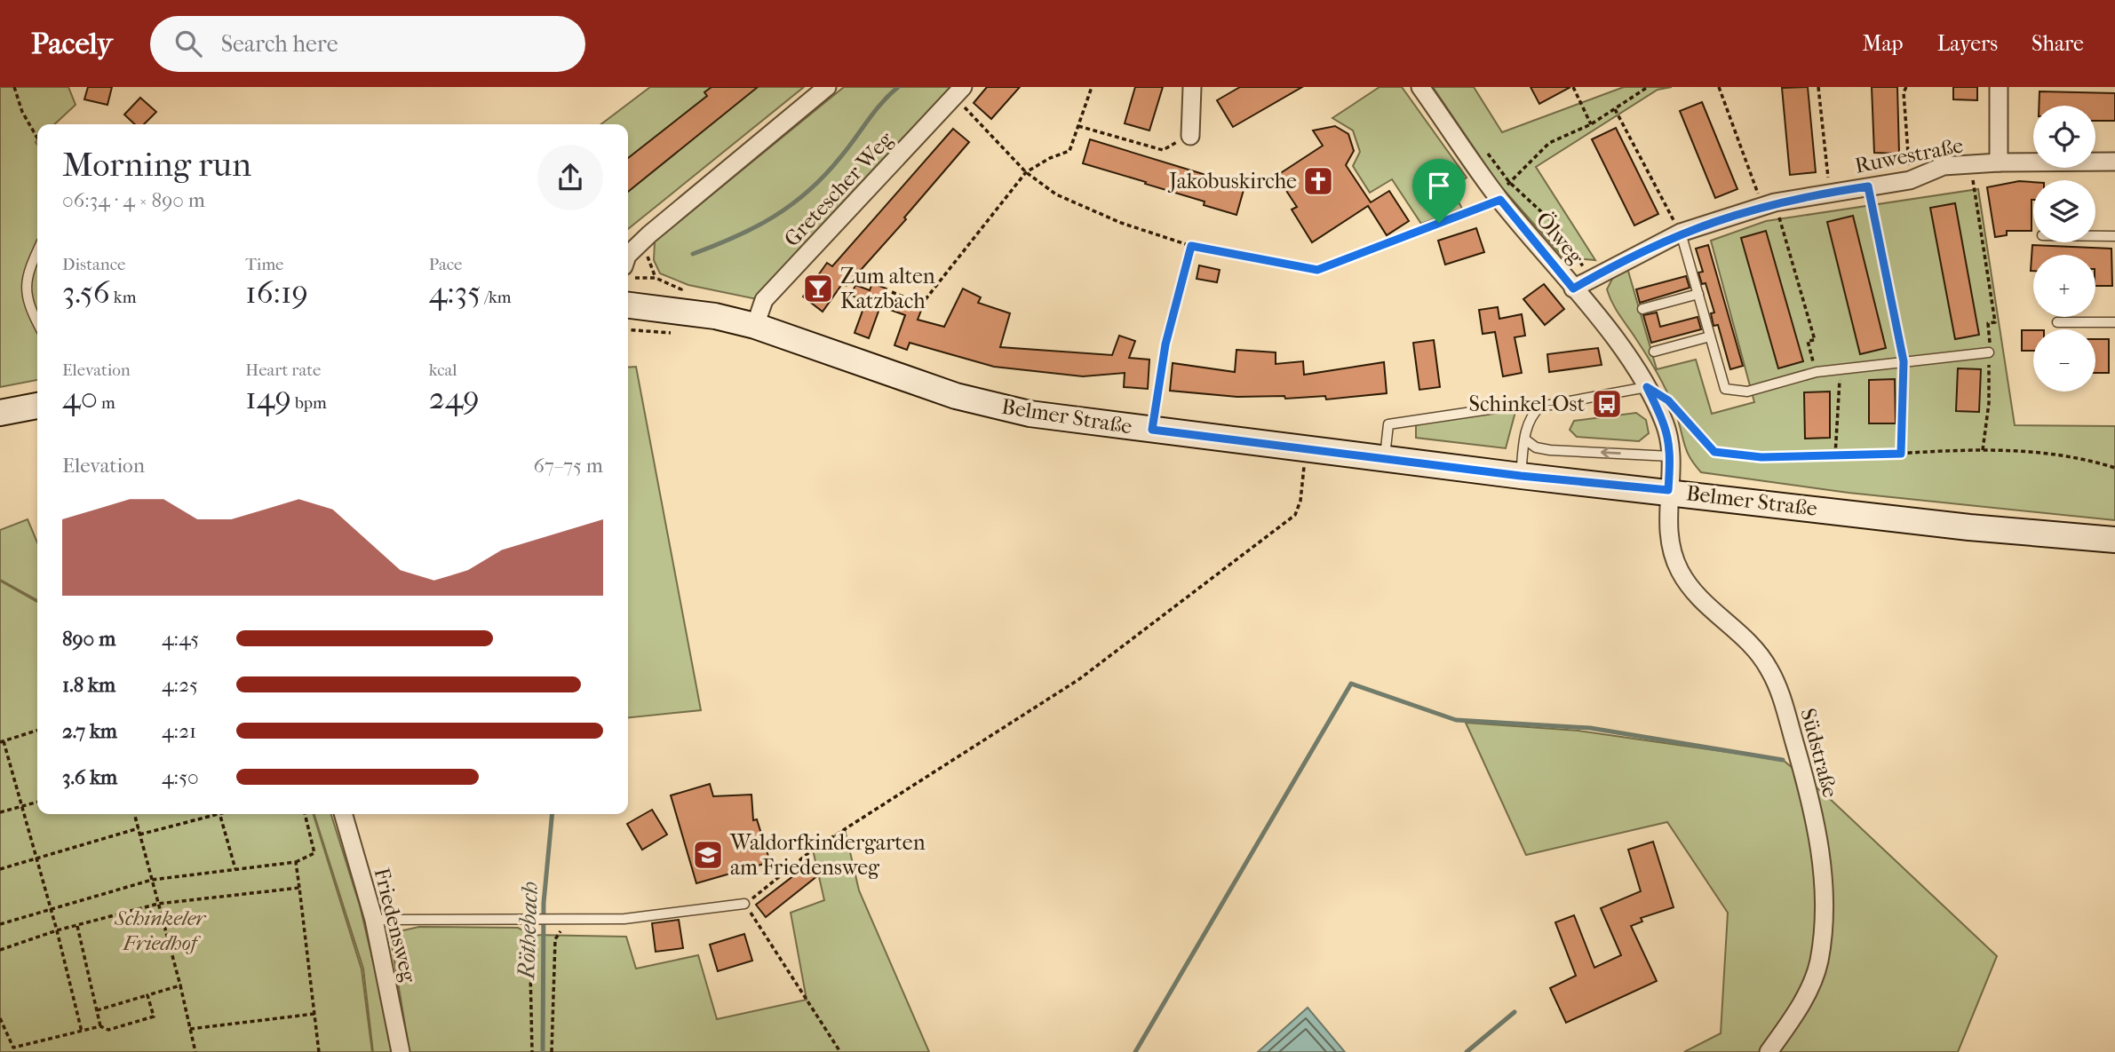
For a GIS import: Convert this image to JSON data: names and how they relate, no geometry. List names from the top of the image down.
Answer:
{
  "streets": {
    "street": [
      "Ruwestraße",
      "Gretescher Weg",
      "Ölweg",
      "Belmer Straße",
      "Südstraße",
      "Friedensweg"
    ]
  },
  "crossings": [
    ["Ruwestraße", "Ölweg"],
    ["Gretescher Weg", "Belmer Straße"],
    ["Ölweg", "Belmer Straße"],
    ["Ölweg", "Südstraße"],
    ["Belmer Straße", "Südstraße"]
  ],
  "water": ["Röthebach"],
  "parks": ["Schinkeler Friedhof"],
  "places": {
    "church": ["Jakobuskirche"],
    "bar": ["Zum alten Katzbach"],
    "bus stop": ["Schinkel-Ost"],
    "school or university": ["Waldorfkindergarten am Friedensweg"]
  },
  "page": {
    "header": "Pacely",
    "search": "Search here",
    "nav": ["Map", "Layers", "Share"],
    "map_buttons": ["+", "−"],
    "heading": ["Morning run", "06:34 · 4 × 890 m"],
    "stats": [
      ["Distance", "3.56 km"],
      ["Time", "16:19"],
      ["Pace", "4:35 /km"],
      ["Elevation", "40 m"],
      ["Heart rate", "149 bpm"],
      ["kcal", "249"]
    ],
    "chart": ["Elevation", "67–75 m"],
    "list": [
      {
        "name": "890 m",
        "note": "4:45"
      },
      {
        "name": "1.8 km",
        "note": "4:25"
      },
      {
        "name": "2.7 km",
        "note": "4:21"
      },
      {
        "name": "3.6 km",
        "note": "4:50"
      }
    ]
  }
}
